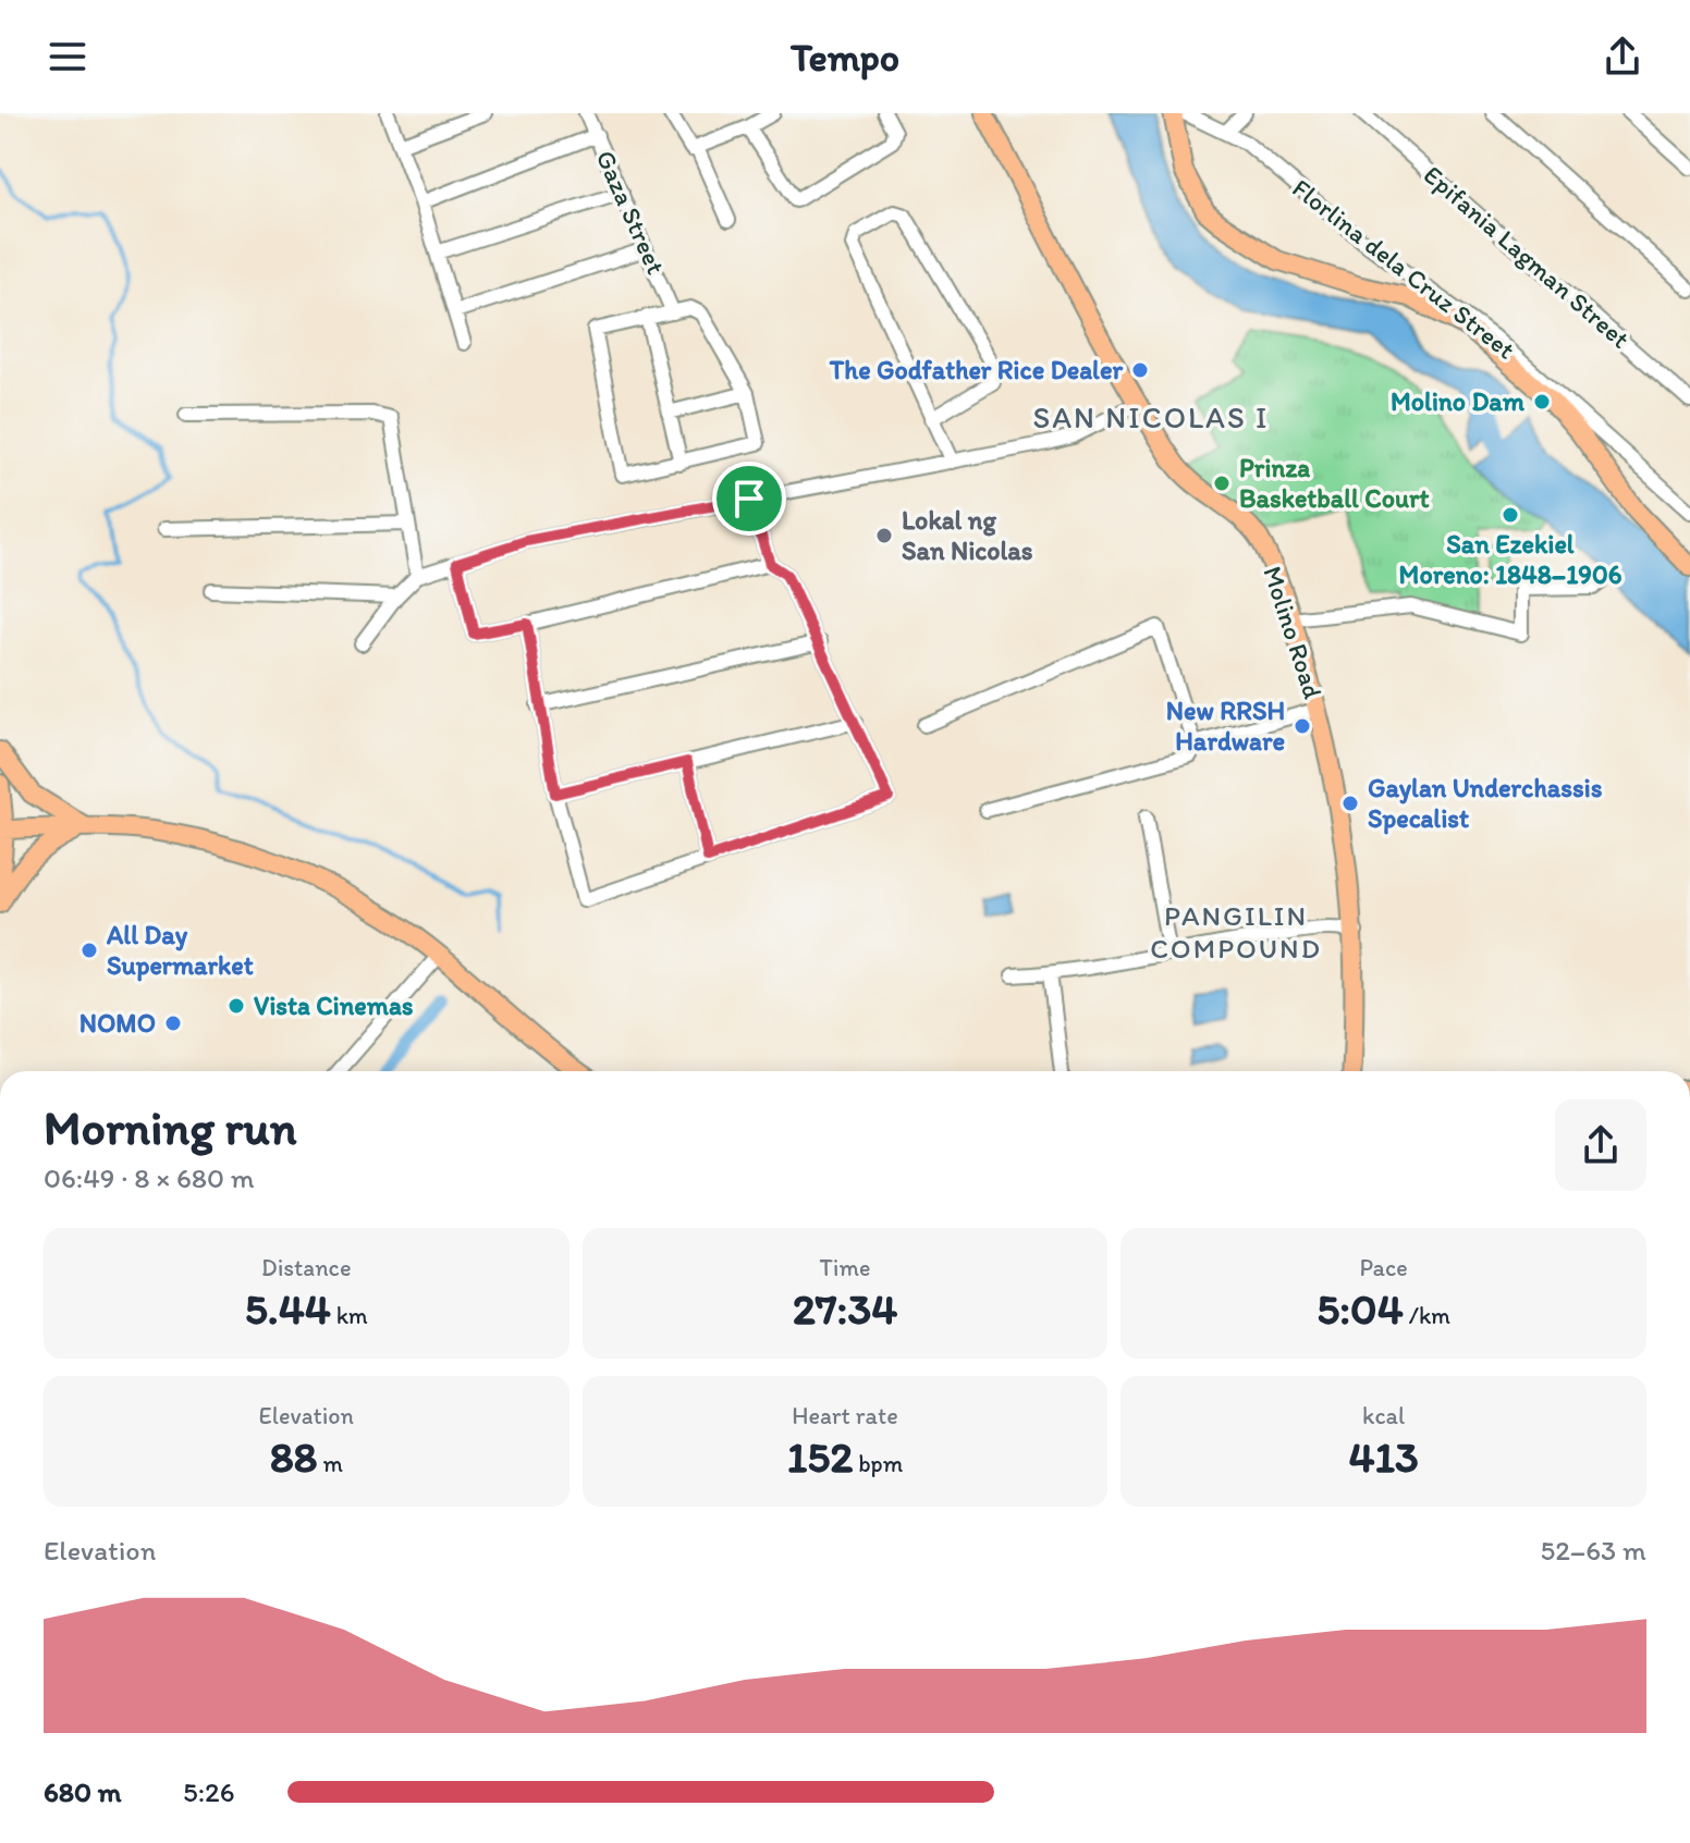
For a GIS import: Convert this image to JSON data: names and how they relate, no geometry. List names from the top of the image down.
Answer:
{
  "streets": {
    "main road": ["Molino Road"],
    "street": ["Gaza Street", "Epifania Lagman Street", "Florlina dela Cruz Street"]
  },
  "districts": ["SAN NICOLAS I", "PANGILIN COMPOUND"],
  "places": [
    "The Godfather Rice Dealer",
    "Molino Dam",
    "Prinza Basketball Court",
    "San Ezekiel Moreno: 1848–1906",
    "Lokal ng San Nicolas",
    "New RRSH Hardware",
    "Gaylan Underchassis Specalist",
    "All Day Supermarket",
    "Vista Cinemas",
    "NOMO"
  ],
  "page": {
    "header": "Tempo",
    "heading": ["Morning run", "06:49 · 8 × 680 m"],
    "stats": [
      ["Distance", "5.44 km"],
      ["Time", "27:34"],
      ["Pace", "5:04 /km"],
      ["Elevation", "88 m"],
      ["Heart rate", "152 bpm"],
      ["kcal", "413"]
    ],
    "chart": ["Elevation", "52–63 m"],
    "list": [
      {
        "name": "680 m",
        "note": "5:26"
      }
    ]
  }
}
